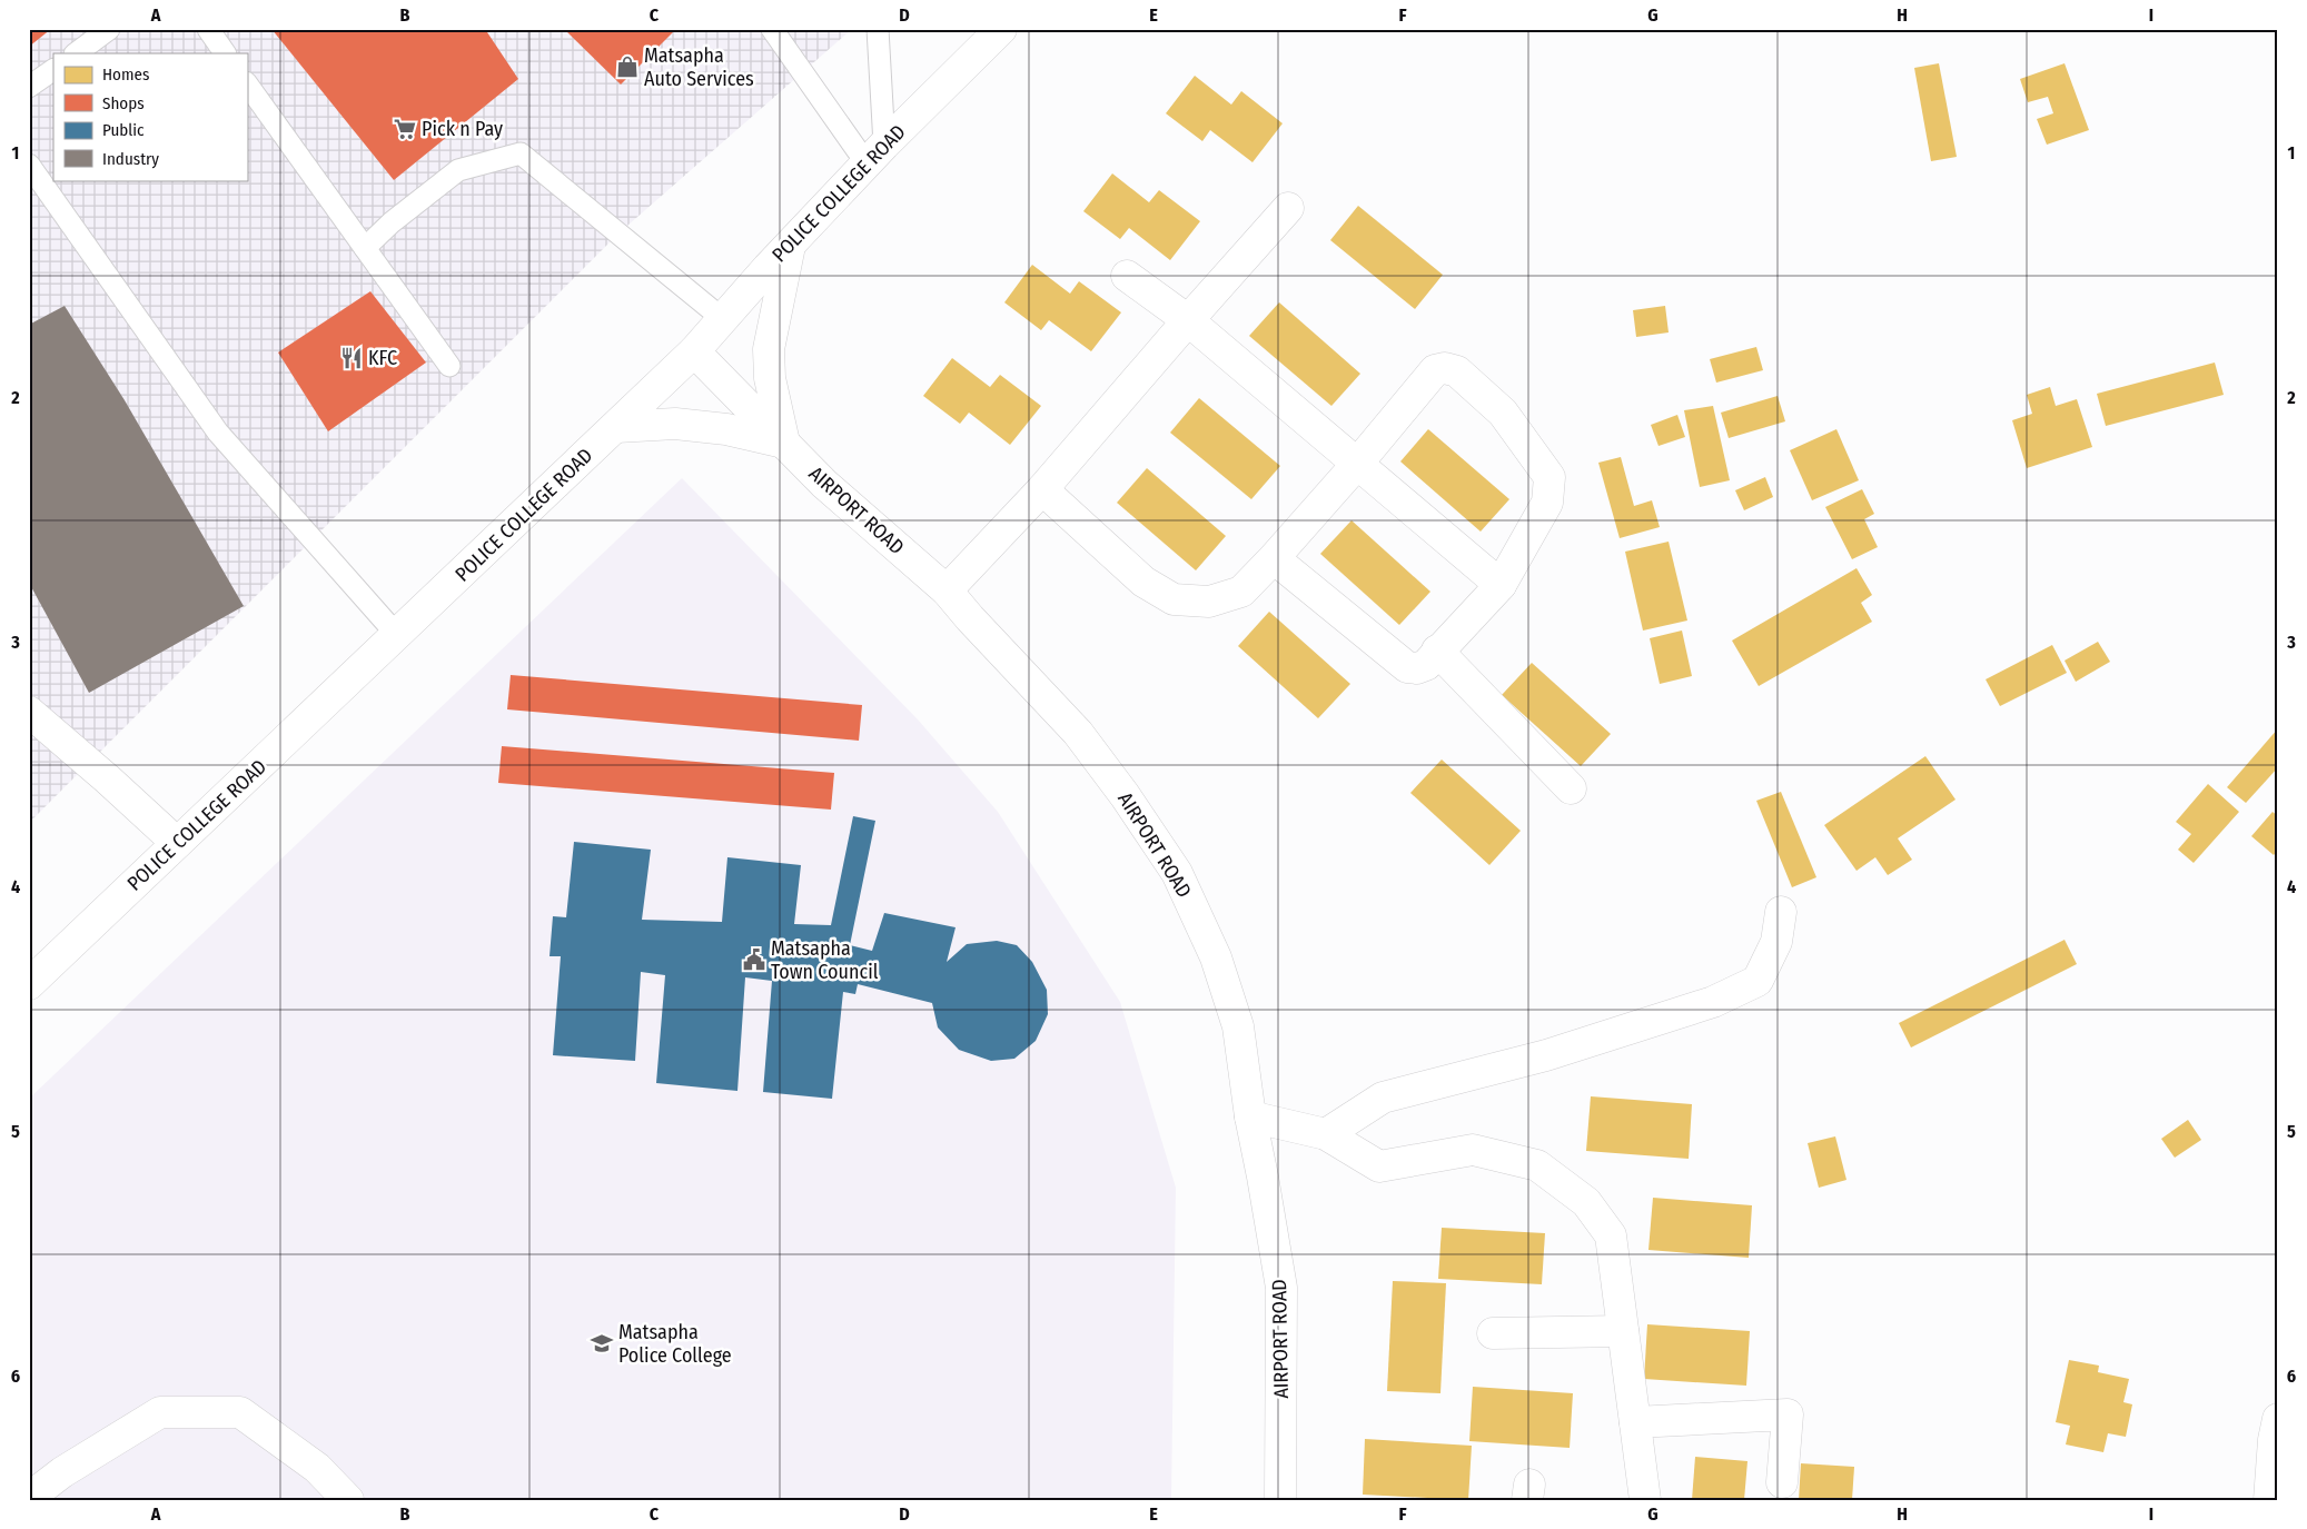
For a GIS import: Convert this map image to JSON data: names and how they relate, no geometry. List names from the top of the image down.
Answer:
{
  "streets": {
    "street": ["POLICE COLLEGE ROAD", "AIRPORT ROAD"]
  },
  "crossings": [
    ["POLICE COLLEGE ROAD", "AIRPORT ROAD"]
  ],
  "places": {
    "shop": ["Matsapha Auto Services"],
    "supermarket": ["Pick n Pay"],
    "restaurant": ["KFC"],
    "public building": ["Matsapha Town Council"],
    "school or university": ["Matsapha Police College"]
  },
  "legend": [
    "Homes",
    "Shops",
    "Public",
    "Industry"
  ],
  "grid": {
    "columns": [
      "A",
      "B",
      "C",
      "D",
      "E",
      "F",
      "G",
      "H",
      "I"
    ],
    "rows": [
      "1",
      "2",
      "3",
      "4",
      "5",
      "6"
    ]
  }
}
